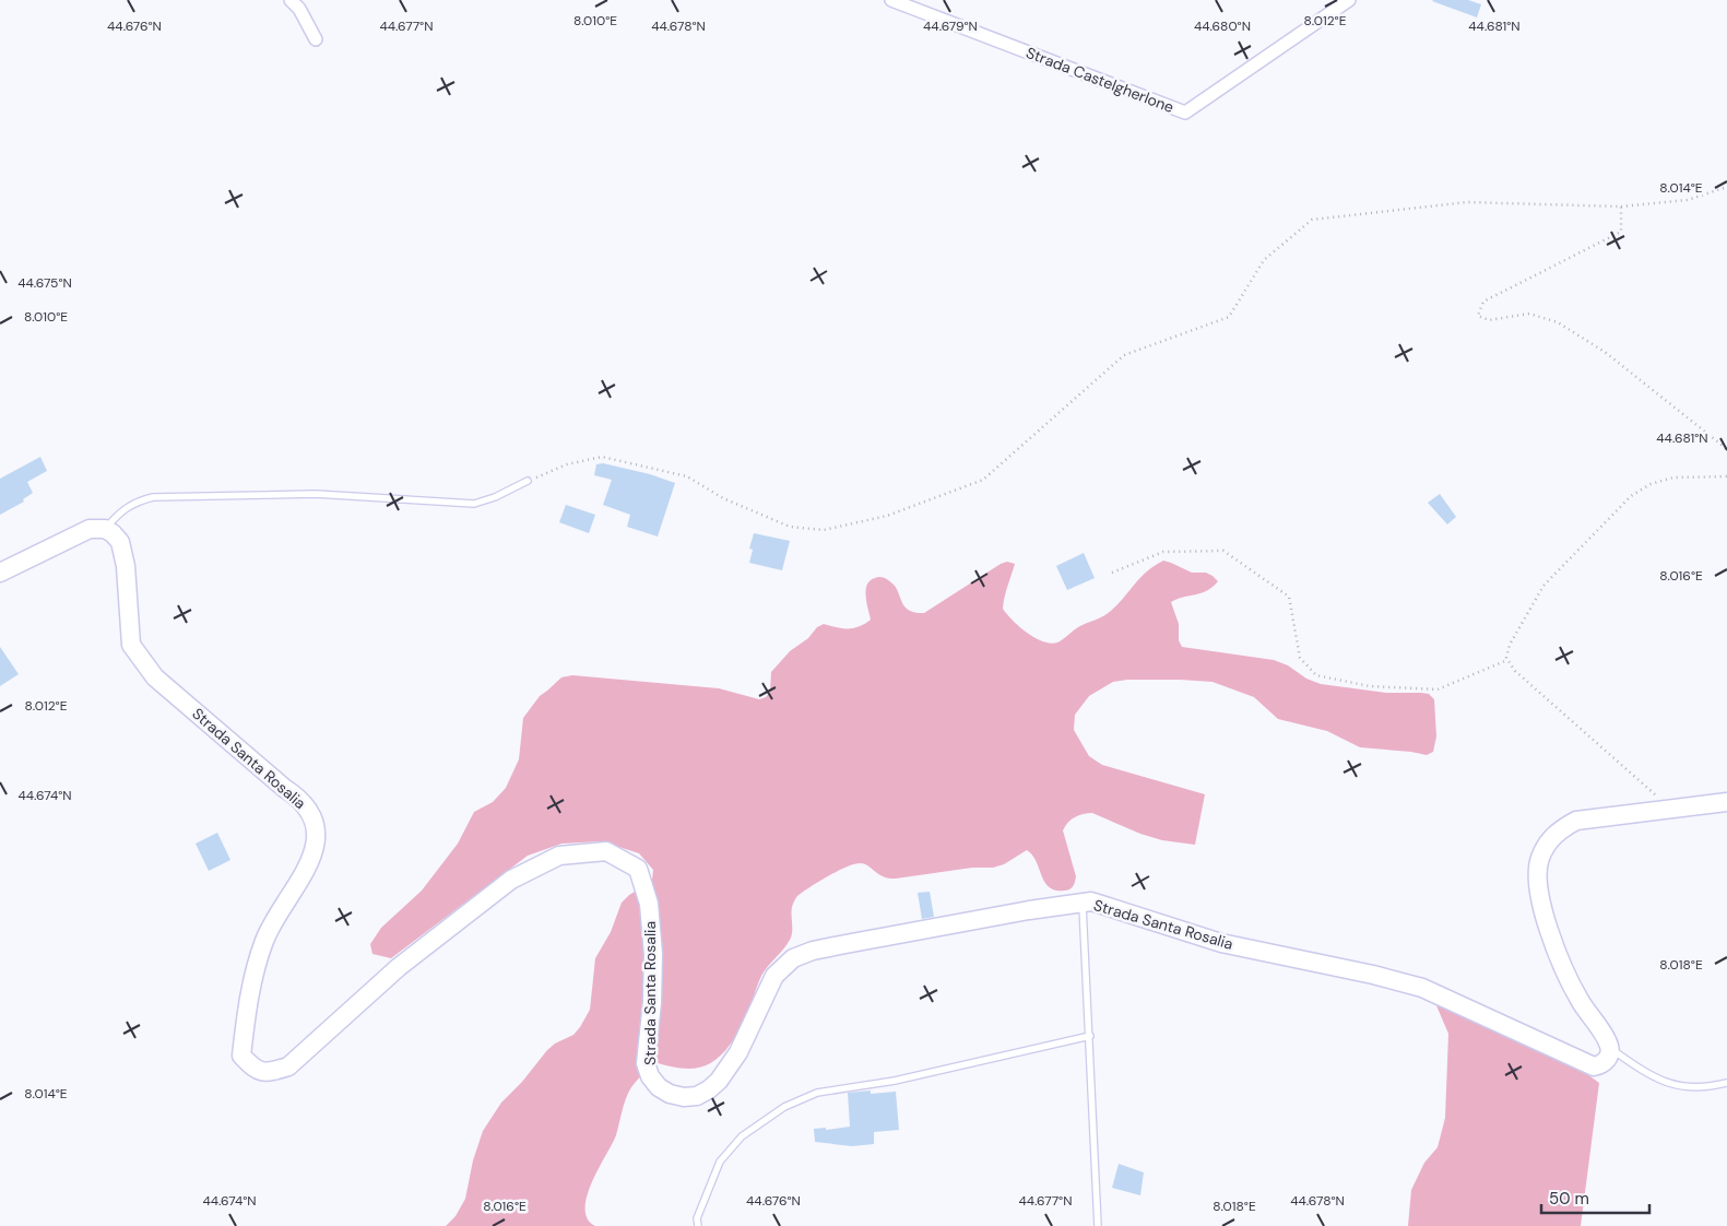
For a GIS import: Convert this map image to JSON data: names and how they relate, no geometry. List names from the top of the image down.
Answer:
{
  "streets": {
    "street": ["Strada Castelgherlone", "Strada Santa Rosalia"]
  },
  "scale_bar": "50 m",
  "coordinates": [
    "8.010°E",
    "8.012°E",
    "44.676°N",
    "44.677°N",
    "44.678°N",
    "44.679°N",
    "44.680°N",
    "44.681°N",
    "8.014°E",
    "44.675°N",
    "8.016°E",
    "44.674°N",
    "8.018°E"
  ]
}
